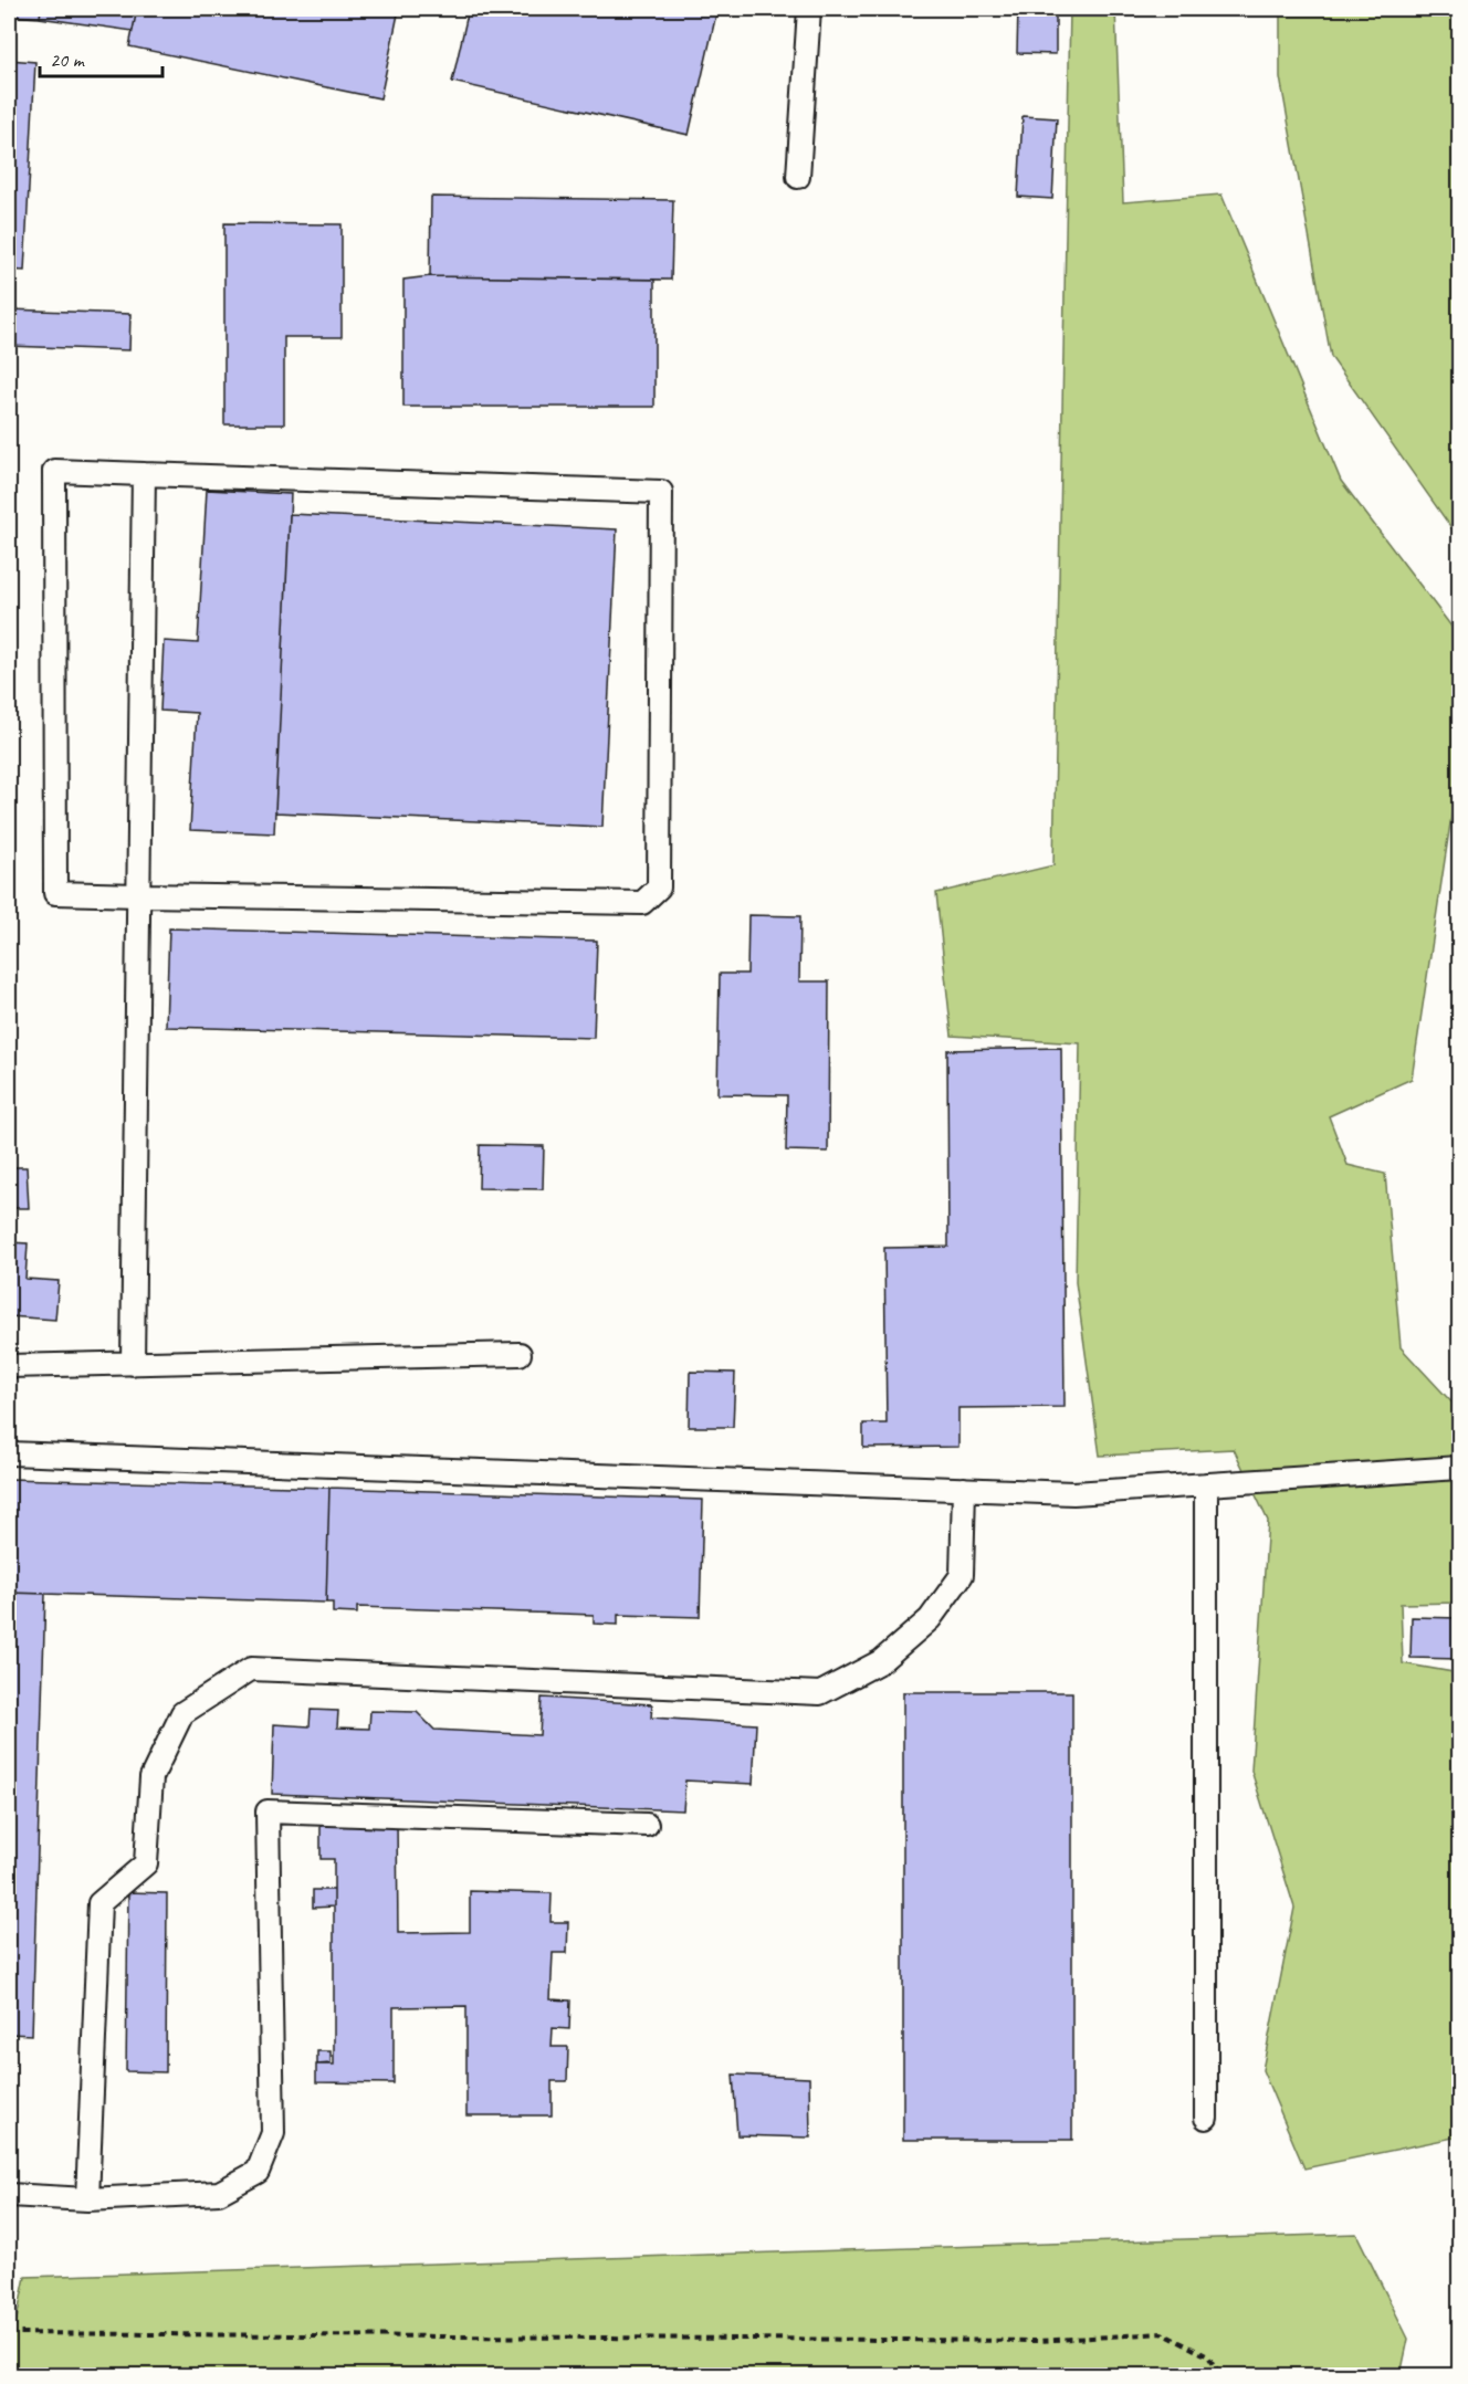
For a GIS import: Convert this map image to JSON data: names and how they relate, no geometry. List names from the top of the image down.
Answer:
{
  "scale_bar": "20 m"
}
